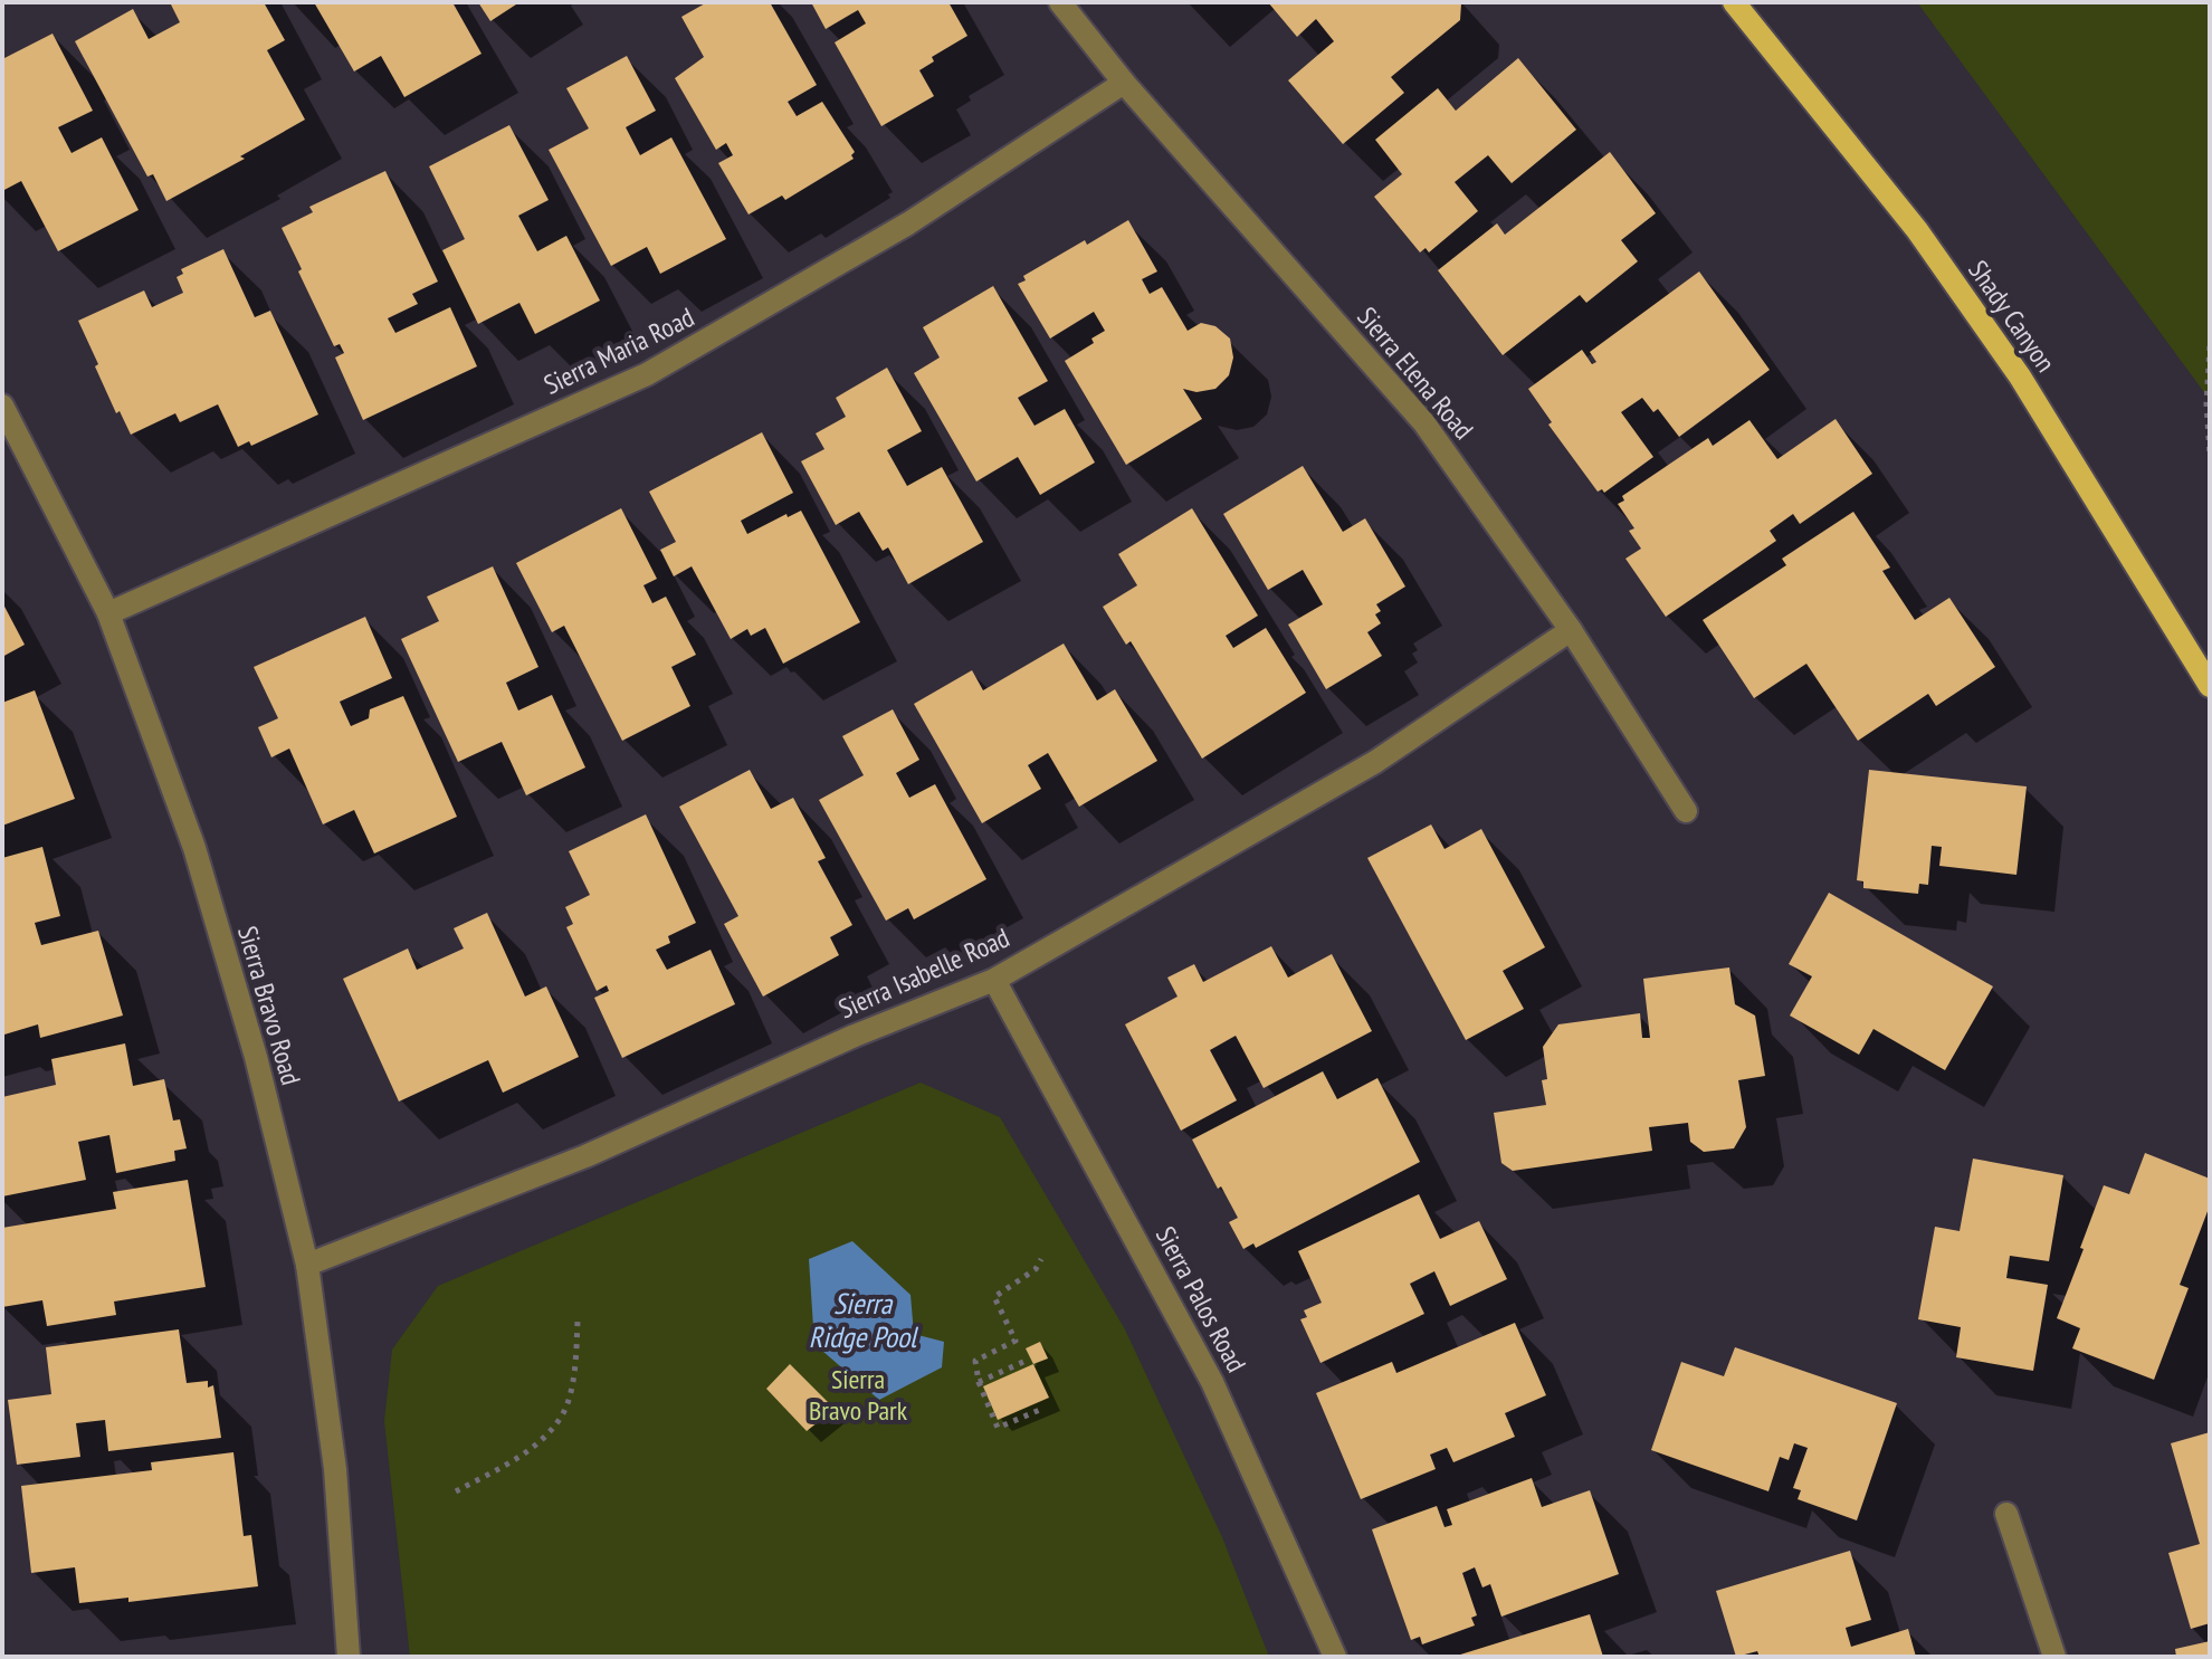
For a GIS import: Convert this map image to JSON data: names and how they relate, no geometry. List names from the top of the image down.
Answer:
{
  "streets": {
    "main road": ["Shady Canyon"],
    "street": [
      "Sierra Maria Road",
      "Sierra Elena Road",
      "Sierra Isabelle Road",
      "Sierra Bravo Road",
      "Sierra Palos Road"
    ]
  },
  "crossings": [
    ["Sierra Maria Road", "Sierra Elena Road"],
    ["Sierra Maria Road", "Sierra Bravo Road"],
    ["Sierra Elena Road", "Sierra Isabelle Road"],
    ["Sierra Isabelle Road", "Sierra Bravo Road"],
    ["Sierra Isabelle Road", "Sierra Palos Road"]
  ],
  "water": ["Sierra Ridge Pool"],
  "parks": ["Sierra Bravo Park"]
}
